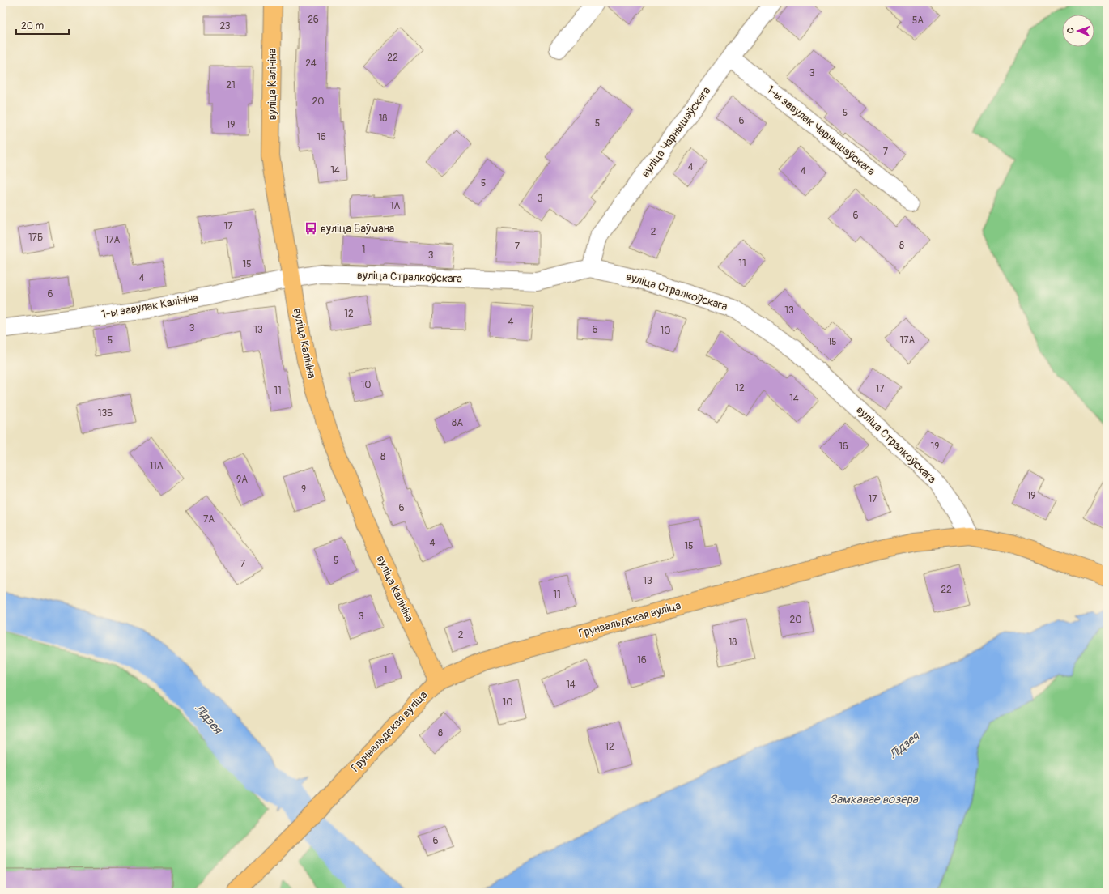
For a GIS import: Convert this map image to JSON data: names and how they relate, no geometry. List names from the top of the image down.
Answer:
{
  "streets": {
    "main road": ["вуліца Калініна", "Грунвальдская вуліца"],
    "street": [
      "1-ы завулак Чарнышэўскага",
      "вуліца Чарнышэўскага",
      "вуліца Стралкоўскага",
      "1-ы завулак Калініна"
    ]
  },
  "crossings": [
    ["вуліца Калініна", "вуліца Стралкоўскага"],
    ["вуліца Калініна", "1-ы завулак Калініна"],
    ["вуліца Калініна", "Грунвальдская вуліца"],
    ["1-ы завулак Чарнышэўскага", "вуліца Чарнышэўскага"],
    ["вуліца Чарнышэўскага", "вуліца Стралкоўскага"],
    ["вуліца Стралкоўскага", "1-ы завулак Калініна"],
    ["вуліца Стралкоўскага", "Грунвальдская вуліца"]
  ],
  "water": ["Лідзея", "Замкавае возера"],
  "places": {
    "bus stop": ["вуліца Баўмана"]
  },
  "house_numbers": [
    "26",
    "5А",
    "23",
    "22",
    "24",
    "3",
    "21",
    "20",
    "5",
    "18",
    "6",
    "5",
    "19",
    "16",
    "7",
    "4",
    "14",
    "4",
    "5",
    "3",
    "1А",
    "6",
    "17",
    "2",
    "17Б",
    "17А",
    "8",
    "7",
    "1",
    "3",
    "11",
    "15",
    "4",
    "6",
    "13",
    "12",
    "4",
    "3",
    "13",
    "6",
    "10",
    "5",
    "17А",
    "15",
    "10",
    "12",
    "17",
    "11",
    "14",
    "13Б",
    "8А",
    "16",
    "19",
    "8",
    "11А",
    "9А",
    "9",
    "19",
    "17",
    "6",
    "7А",
    "4",
    "15",
    "5",
    "7",
    "13",
    "22",
    "11",
    "3",
    "20",
    "2",
    "18",
    "16",
    "1",
    "14",
    "10",
    "8",
    "12",
    "6"
  ],
  "scale_bar": "20 m",
  "north": "left"
}
